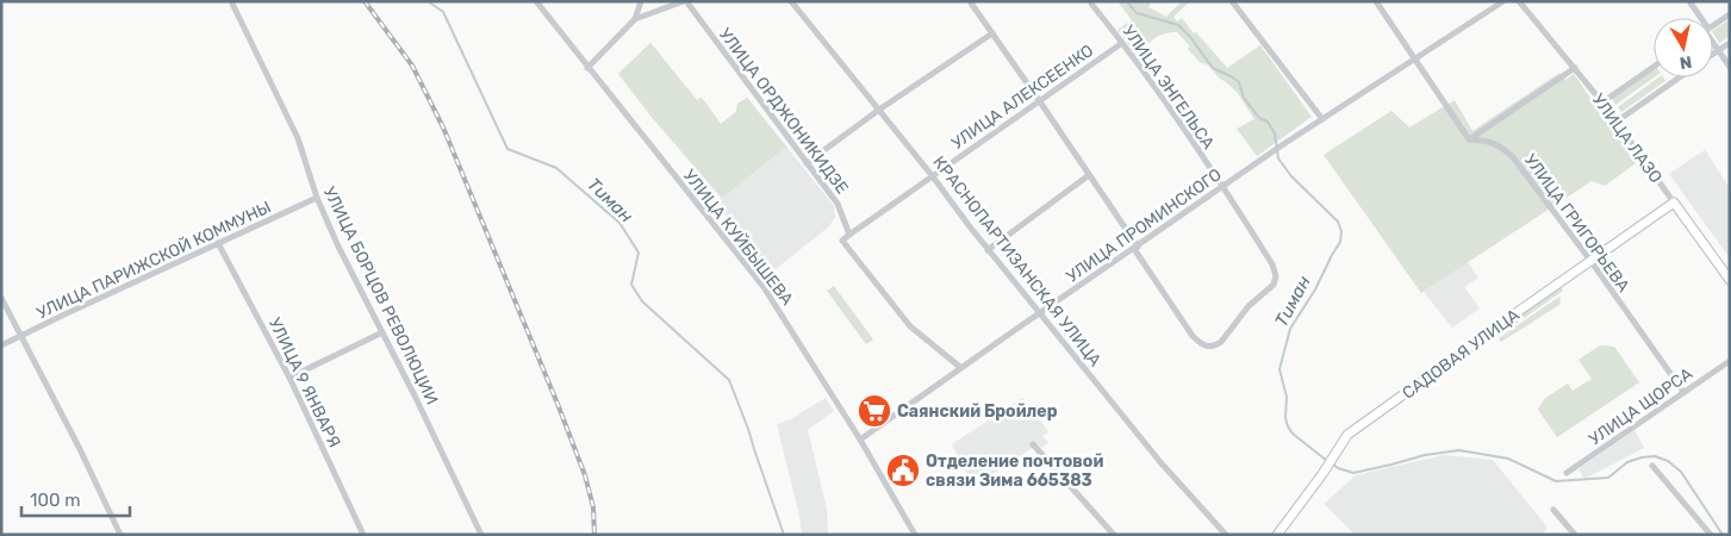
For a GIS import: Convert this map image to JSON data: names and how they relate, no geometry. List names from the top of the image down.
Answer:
{
  "streets": {
    "street": [
      "УЛИЦА ЭНГЕЛЬСА",
      "УЛИЦА АЛЕКСЕЕНКО",
      "УЛИЦА ОРДЖОНИКИДЗЕ",
      "УЛИЦА ЛАЗО",
      "УЛИЦА ГРИГОРЬЕВА",
      "УЛИЦА ПРОМИНСКОГО",
      "УЛИЦА КУЙБЫШЕВА",
      "УЛИЦА ПАРИЖСКОЙ КОММУНЫ",
      "КРАСНОПАРТИЗАНСКАЯ УЛИЦА",
      "УЛИЦА БОРЦОВ РЕВОЛЮЦИИ",
      "САДОВАЯ УЛИЦА",
      "УЛИЦА 9 ЯНВАРЯ",
      "УЛИЦА ЩОРСА"
    ]
  },
  "crossings": [
    ["УЛИЦА ЭНГЕЛЬСА", "УЛИЦА АЛЕКСЕЕНКО"],
    ["УЛИЦА ЭНГЕЛЬСА", "УЛИЦА ПРОМИНСКОГО"],
    ["УЛИЦА АЛЕКСЕЕНКО", "УЛИЦА ОРДЖОНИКИДЗЕ"],
    ["УЛИЦА АЛЕКСЕЕНКО", "КРАСНОПАРТИЗАНСКАЯ УЛИЦА"],
    ["УЛИЦА ОРДЖОНИКИДЗЕ", "УЛИЦА ПРОМИНСКОГО"],
    ["УЛИЦА ЛАЗО", "САДОВАЯ УЛИЦА"],
    ["УЛИЦА ГРИГОРЬЕВА", "САДОВАЯ УЛИЦА"],
    ["УЛИЦА ГРИГОРЬЕВА", "УЛИЦА ЩОРСА"],
    ["УЛИЦА ПРОМИНСКОГО", "УЛИЦА КУЙБЫШЕВА"],
    ["УЛИЦА ПРОМИНСКОГО", "КРАСНОПАРТИЗАНСКАЯ УЛИЦА"],
    ["УЛИЦА ПАРИЖСКОЙ КОММУНЫ", "УЛИЦА БОРЦОВ РЕВОЛЮЦИИ"],
    ["УЛИЦА ПАРИЖСКОЙ КОММУНЫ", "УЛИЦА 9 ЯНВАРЯ"]
  ],
  "water": ["Тиман"],
  "places": {
    "supermarket": ["Саянский Бройлер"],
    "public building": ["Отделение почтовой связи Зима 665383"]
  },
  "scale_bar": "100 m",
  "north": "bottom"
}
